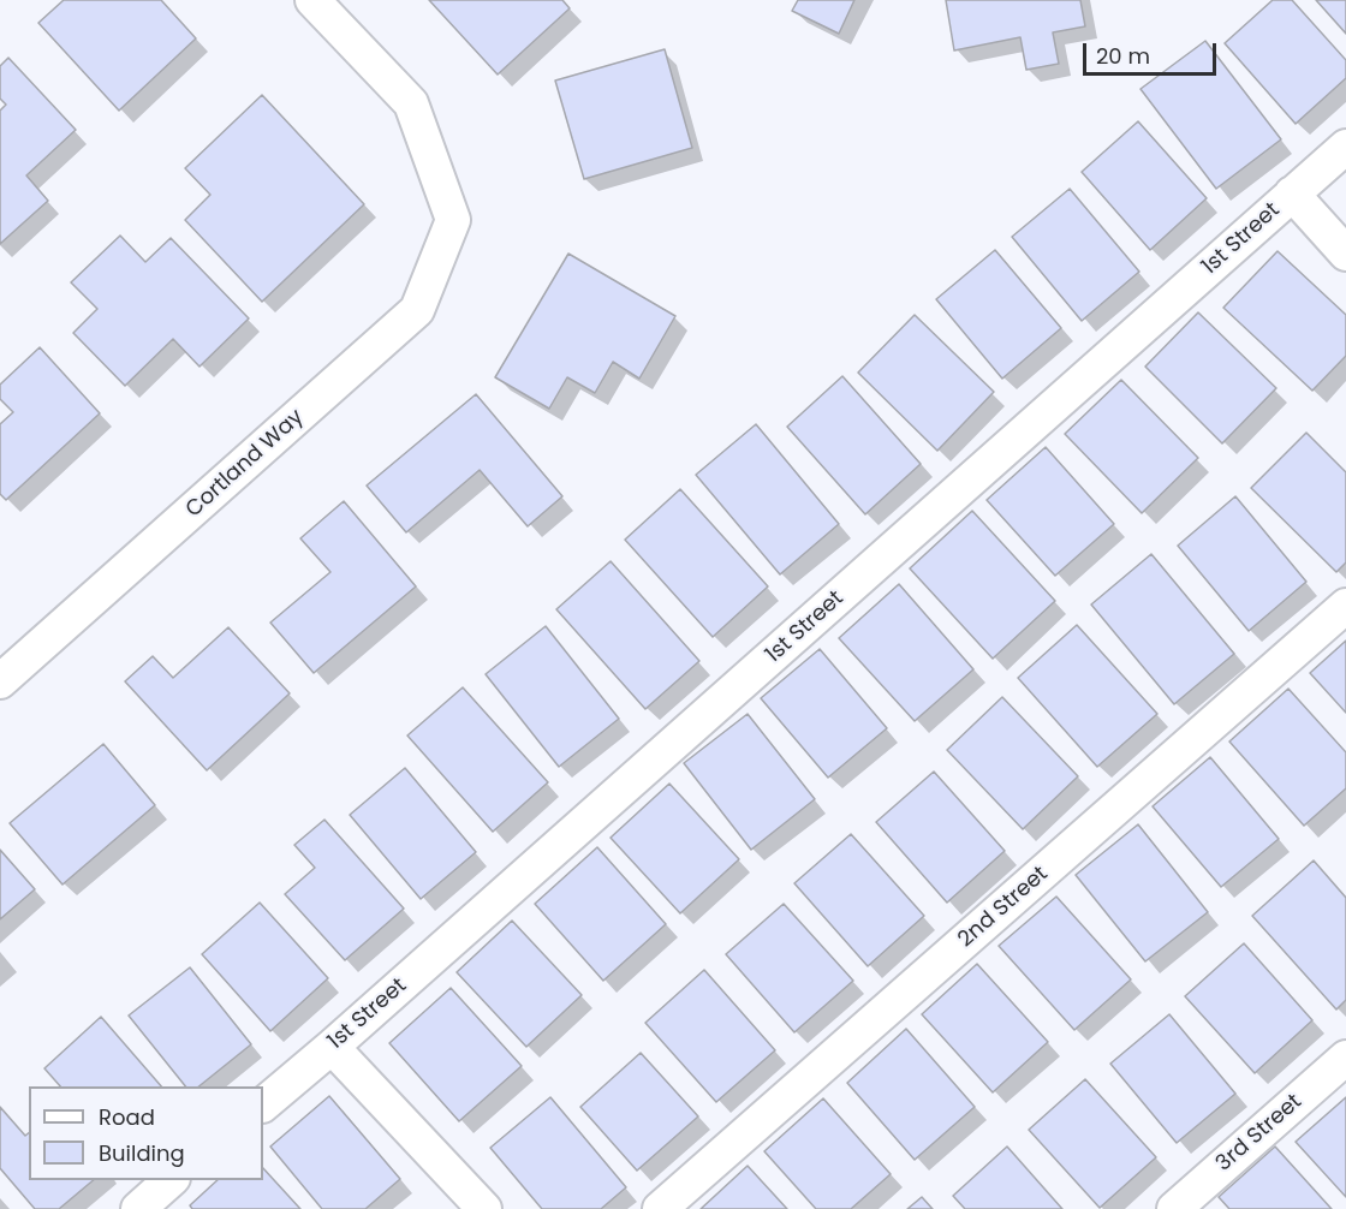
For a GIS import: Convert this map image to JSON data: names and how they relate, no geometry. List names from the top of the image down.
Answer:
{
  "streets": {
    "street": [
      "1st Street",
      "Cortland Way",
      "2nd Street",
      "3rd Street"
    ]
  },
  "legend": ["Road", "Building"],
  "scale_bar": "20 m"
}
